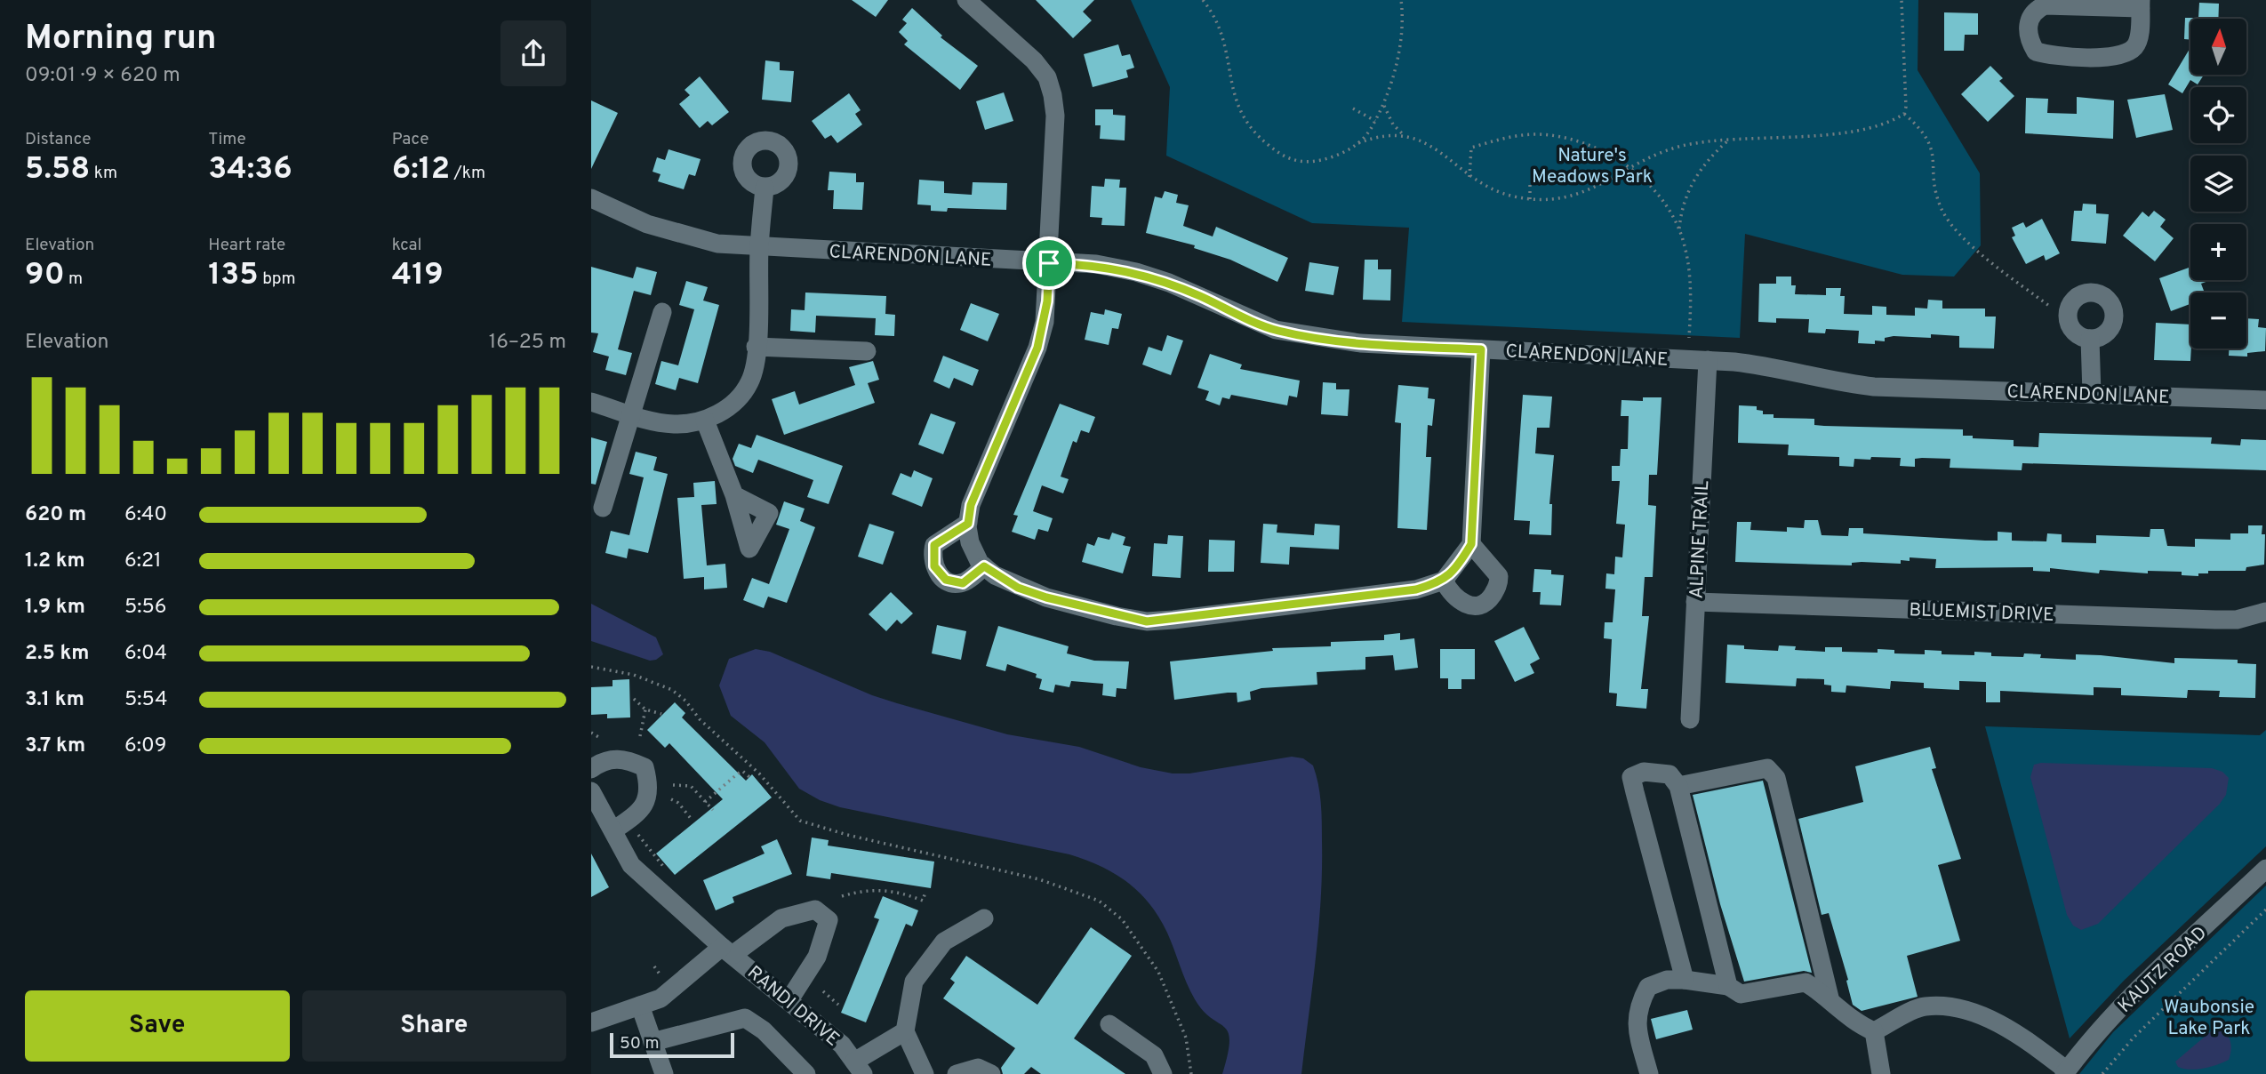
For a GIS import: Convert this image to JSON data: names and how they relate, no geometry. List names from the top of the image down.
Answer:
{
  "streets": {
    "street": [
      "CLARENDON LANE",
      "ALPINE TRAIL",
      "BLUEMIST DRIVE",
      "KAUTZ ROAD",
      "RANDI DRIVE"
    ]
  },
  "crossings": [
    ["CLARENDON LANE", "ALPINE TRAIL"],
    ["ALPINE TRAIL", "BLUEMIST DRIVE"]
  ],
  "parks": ["Nature's Meadows Park", "Waubonsie Lake Park"],
  "scale_bar": "50 m",
  "north": "top",
  "page": {
    "heading": ["Morning run", "09:01 · 9 × 620 m"],
    "map_buttons": ["+", "−"],
    "stats": [
      ["Distance", "5.58 km"],
      ["Time", "34:36"],
      ["Pace", "6:12 /km"],
      ["Elevation", "90 m"],
      ["Heart rate", "135 bpm"],
      ["kcal", "419"]
    ],
    "chart": ["Elevation", "16–25 m"],
    "list": [
      {
        "name": "620 m",
        "note": "6:40"
      },
      {
        "name": "1.2 km",
        "note": "6:21"
      },
      {
        "name": "1.9 km",
        "note": "5:56"
      },
      {
        "name": "2.5 km",
        "note": "6:04"
      },
      {
        "name": "3.1 km",
        "note": "5:54"
      },
      {
        "name": "3.7 km",
        "note": "6:09"
      }
    ],
    "buttons": ["Save", "Share"],
    "scale": "50 m"
  }
}
